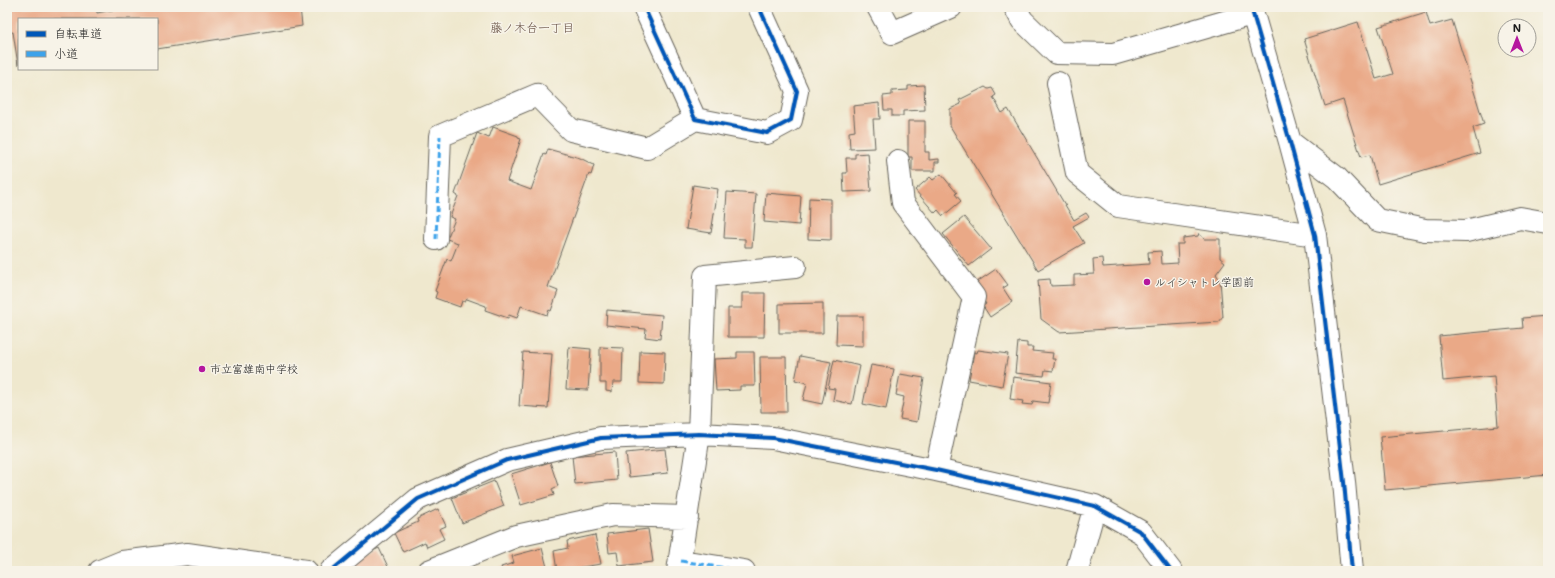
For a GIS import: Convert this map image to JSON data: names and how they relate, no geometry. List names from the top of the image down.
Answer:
{
  "districts": ["藤ノ木台一丁目"],
  "places": ["ルイシャトレ学園前", "市立富雄南中学校"],
  "legend": ["自転車道", "小道"],
  "north": "top"
}
